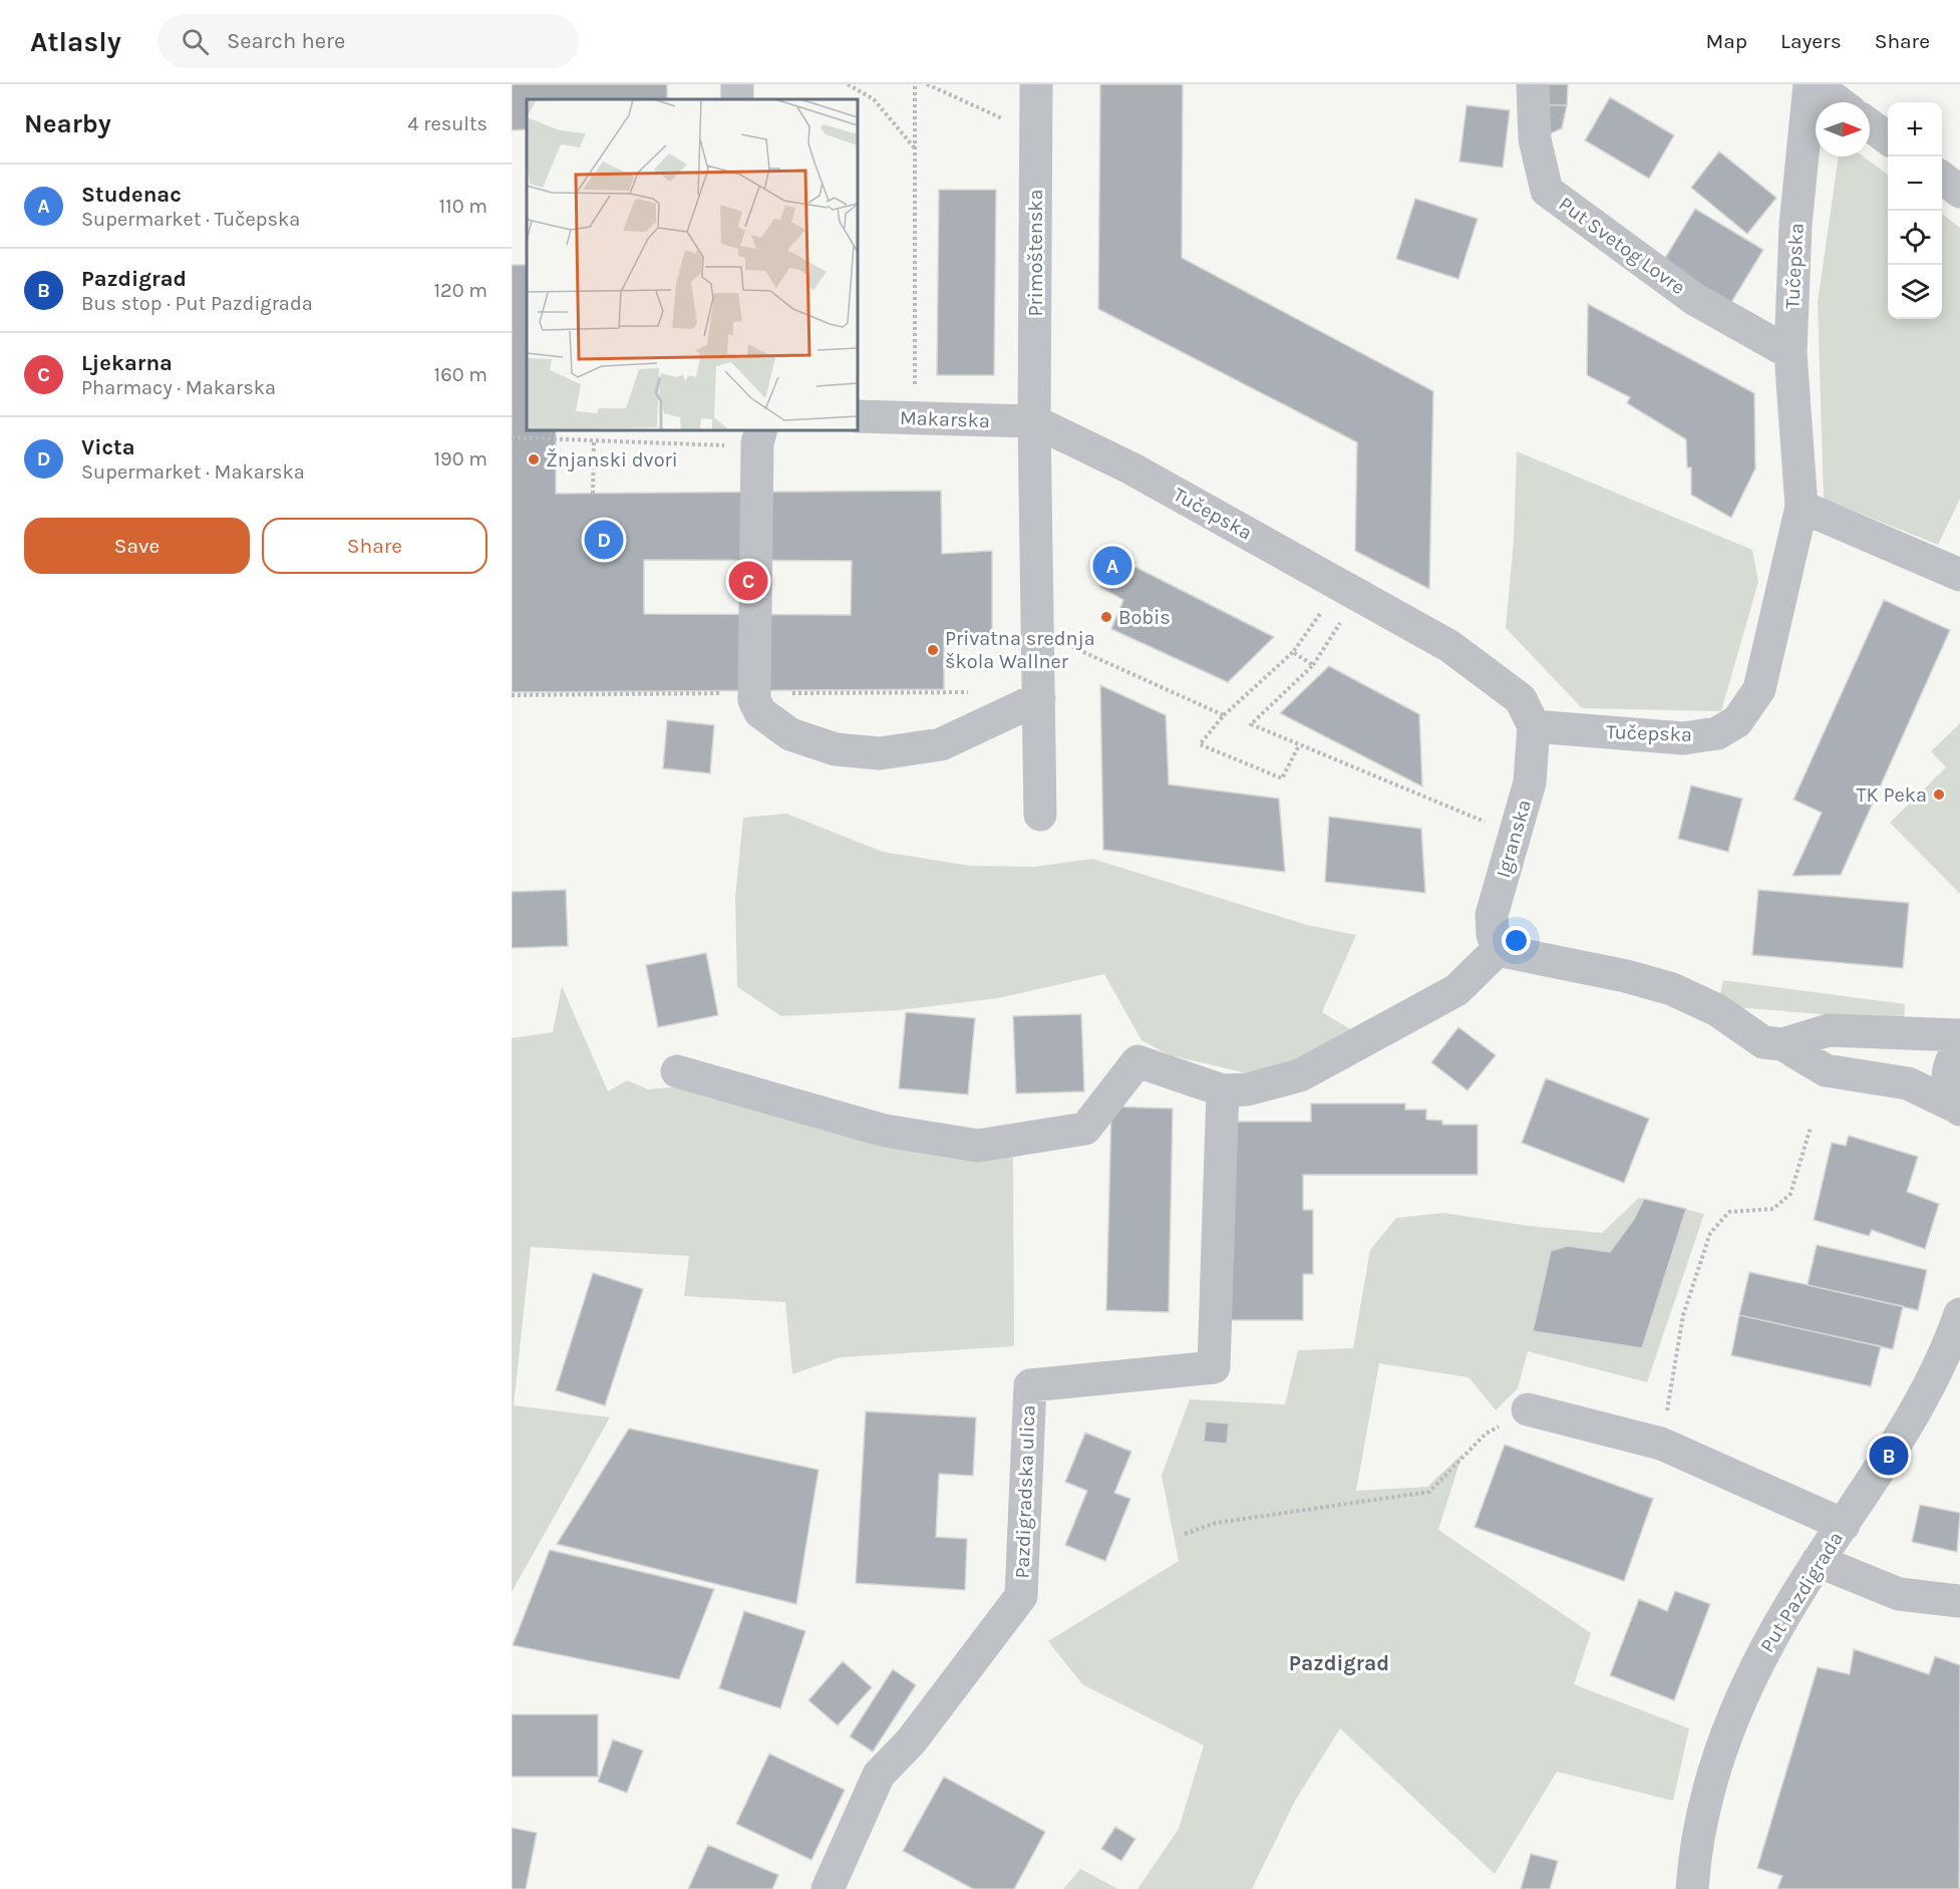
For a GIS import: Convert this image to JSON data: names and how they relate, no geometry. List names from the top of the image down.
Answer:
{
  "streets": {
    "street": [
      "Put Svetog Lovre",
      "Primoštenska",
      "Tučepska",
      "Makarska",
      "Igranska",
      "Pazdigradska ulica",
      "Put Pazdigrada"
    ]
  },
  "crossings": [
    ["Put Svetog Lovre", "Tučepska"],
    ["Primoštenska", "Tučepska"],
    ["Primoštenska", "Makarska"],
    ["Tučepska", "Makarska"],
    ["Tučepska", "Igranska"]
  ],
  "districts": ["Pazdigrad"],
  "places": [
    "Žnjanski dvori",
    "Bobis",
    "Privatna srednja škola Wallner",
    "TK Peka"
  ],
  "north": "right",
  "page": {
    "header": "Atlasly",
    "search": "Search here",
    "nav": ["Map", "Layers", "Share"],
    "heading": ["Nearby", "4 results"],
    "map_buttons": ["+", "−"],
    "list": [
      {
        "mark": "A",
        "name": "Studenac",
        "note": "Supermarket · Tučepska",
        "value": "110 m"
      },
      {
        "mark": "B",
        "name": "Pazdigrad",
        "note": "Bus stop · Put Pazdigrada",
        "value": "120 m"
      },
      {
        "mark": "C",
        "name": "Ljekarna",
        "note": "Pharmacy · Makarska",
        "value": "160 m"
      },
      {
        "mark": "D",
        "name": "Victa",
        "note": "Supermarket · Makarska",
        "value": "190 m"
      }
    ],
    "buttons": ["Save", "Share"],
    "pins": [
      "D",
      "A",
      "C",
      "B"
    ]
  }
}
